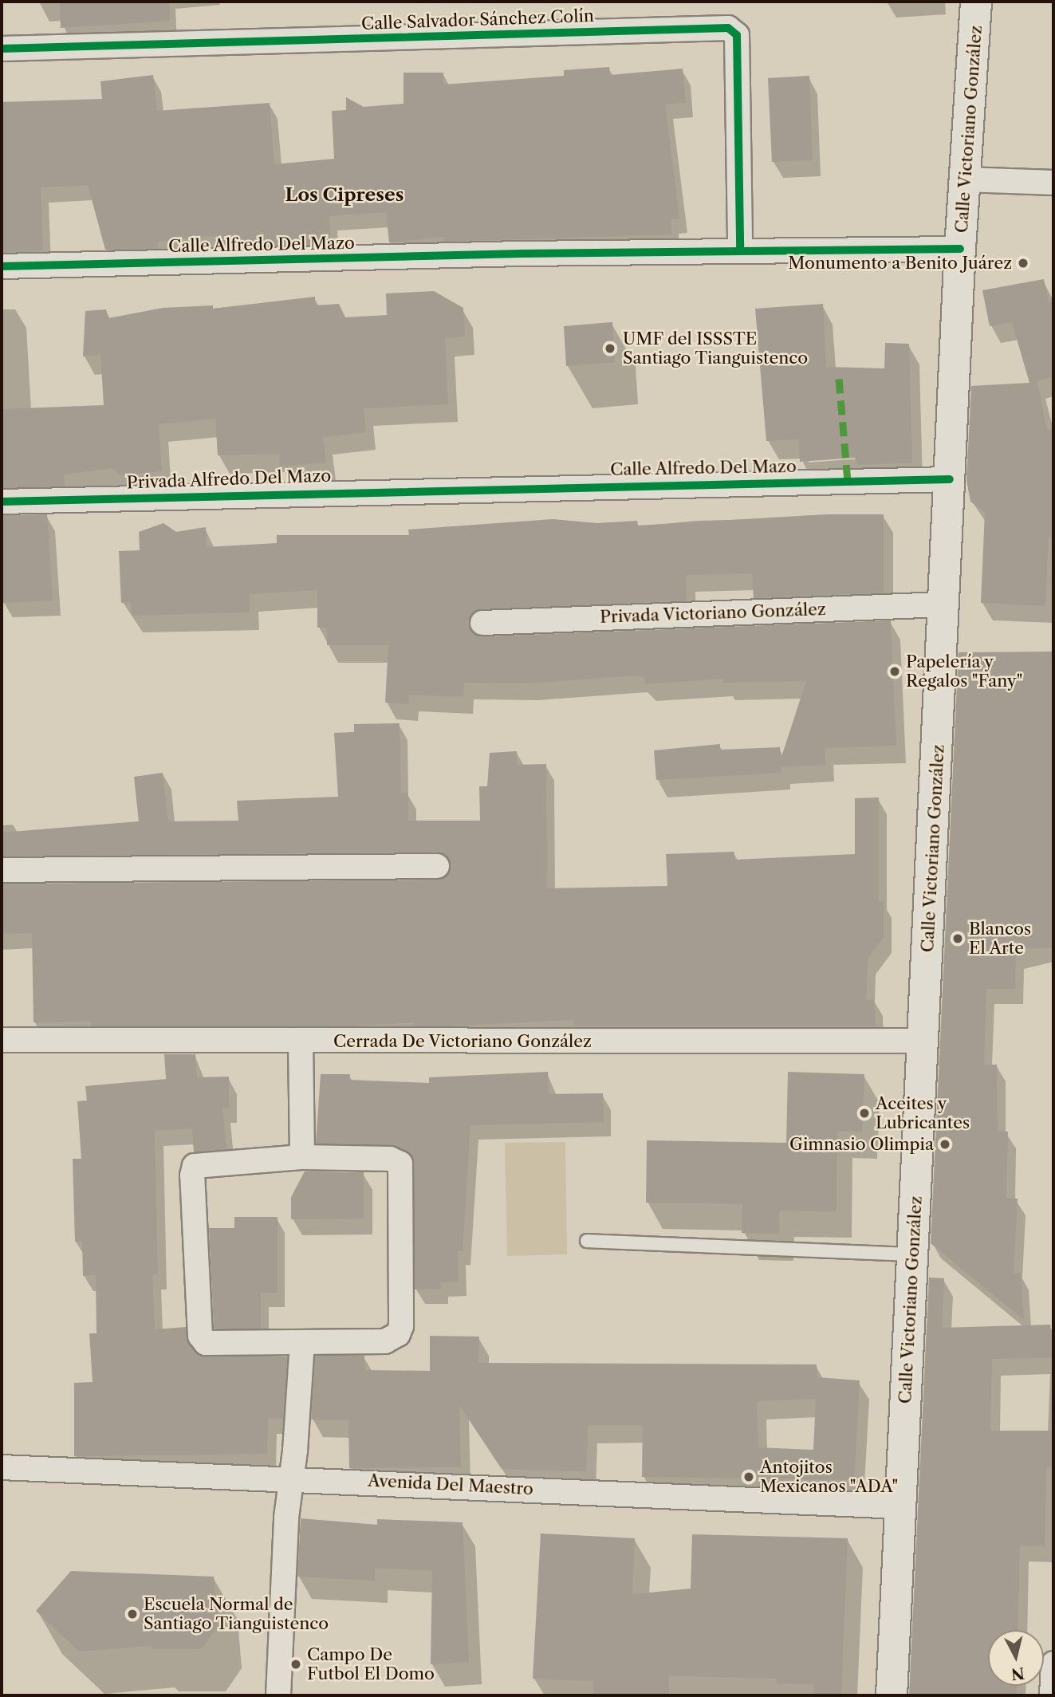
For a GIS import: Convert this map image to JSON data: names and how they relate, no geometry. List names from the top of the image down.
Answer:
{
  "streets": {
    "main road": ["Calle Victoriano González"],
    "street": [
      "Calle Salvador Sánchez Colín",
      "Calle Alfredo Del Mazo",
      "Privada Alfredo Del Mazo",
      "Privada Victoriano González",
      "Cerrada De Victoriano González",
      "Avenida Del Maestro"
    ]
  },
  "crossings": [
    ["Calle Salvador Sánchez Colín", "Calle Alfredo Del Mazo"],
    ["Calle Victoriano González", "Calle Alfredo Del Mazo"],
    ["Calle Victoriano González", "Privada Victoriano González"],
    ["Calle Victoriano González", "Cerrada De Victoriano González"],
    ["Calle Victoriano González", "Avenida Del Maestro"],
    ["Calle Alfredo Del Mazo", "Privada Alfredo Del Mazo"]
  ],
  "districts": ["Los Cipreses"],
  "places": [
    "Monumento a Benito Juárez",
    "UMF del ISSSTE Santiago Tianguistenco",
    "Papelería y Regalos \"Fany\"",
    "Blancos El Arte",
    "Aceites y Lubricantes",
    "Gimnasio Olimpia",
    "Antojitos Mexicanos \"ADA\"",
    "Escuela Normal de Santiago Tianguistenco",
    "Campo De Futbol El Domo"
  ],
  "north": "bottom"
}
